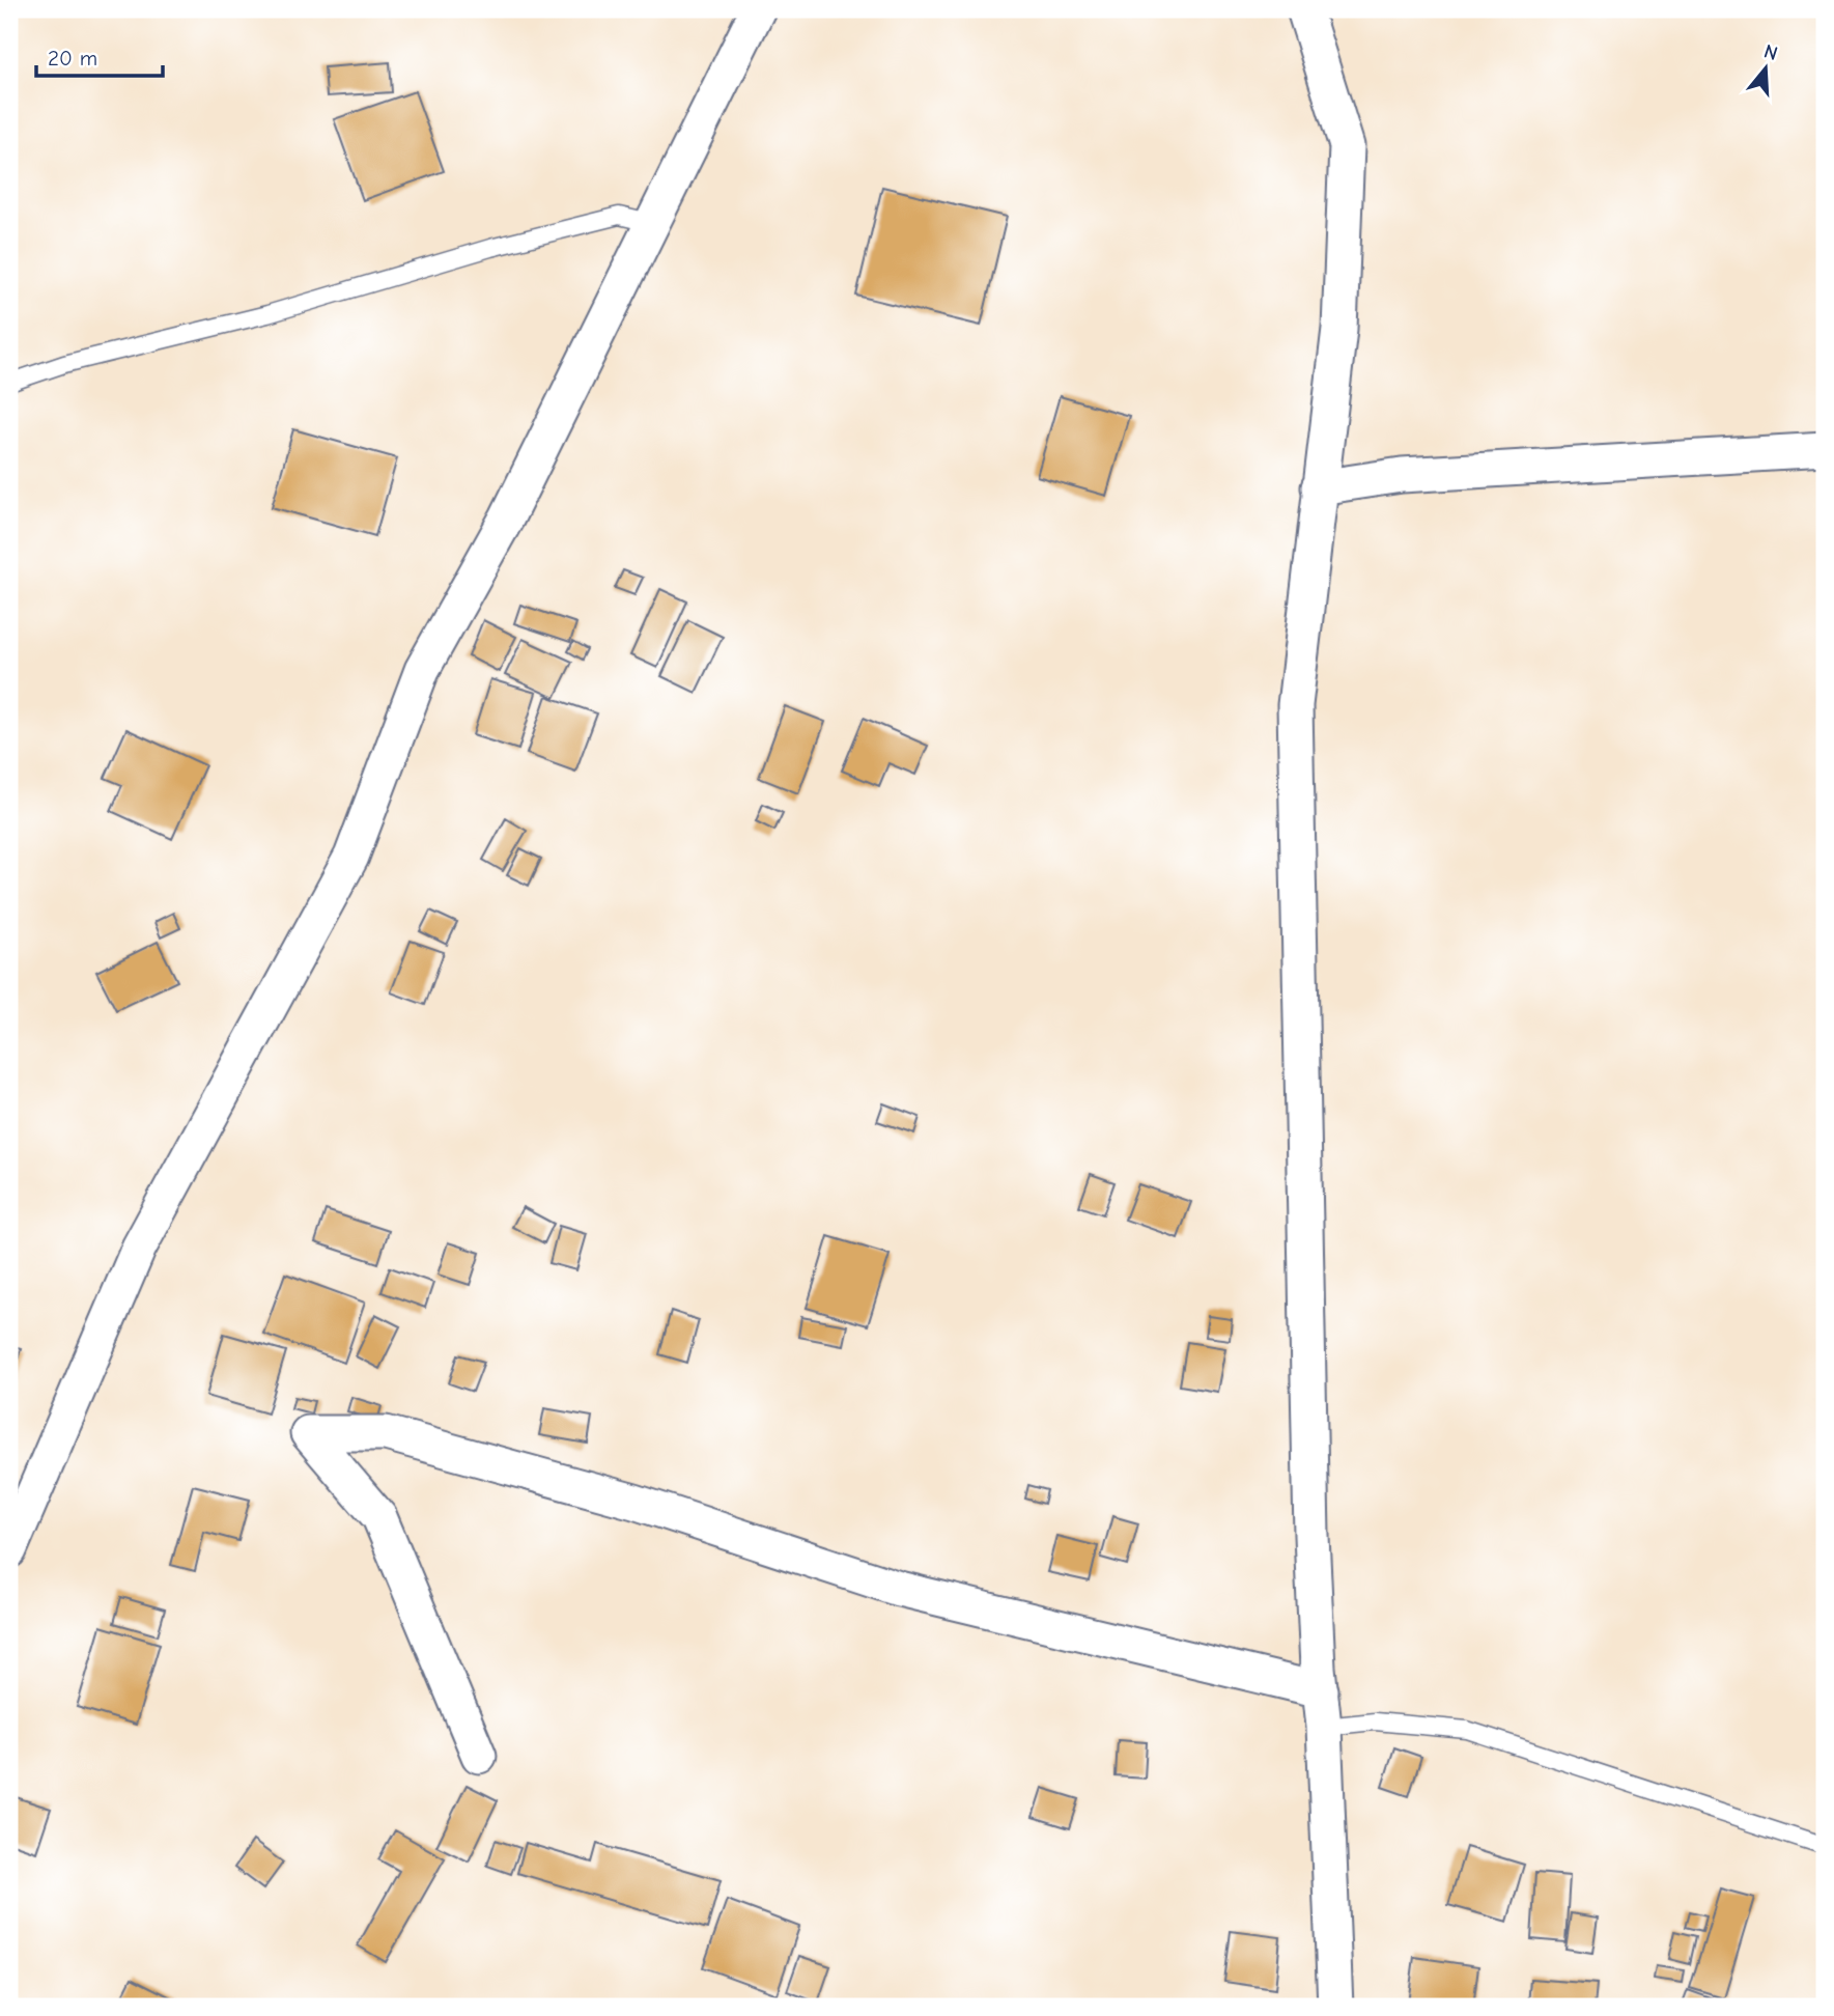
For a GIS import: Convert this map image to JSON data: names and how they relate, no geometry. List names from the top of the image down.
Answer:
{
  "scale_bar": "20 m",
  "north": "top"
}
